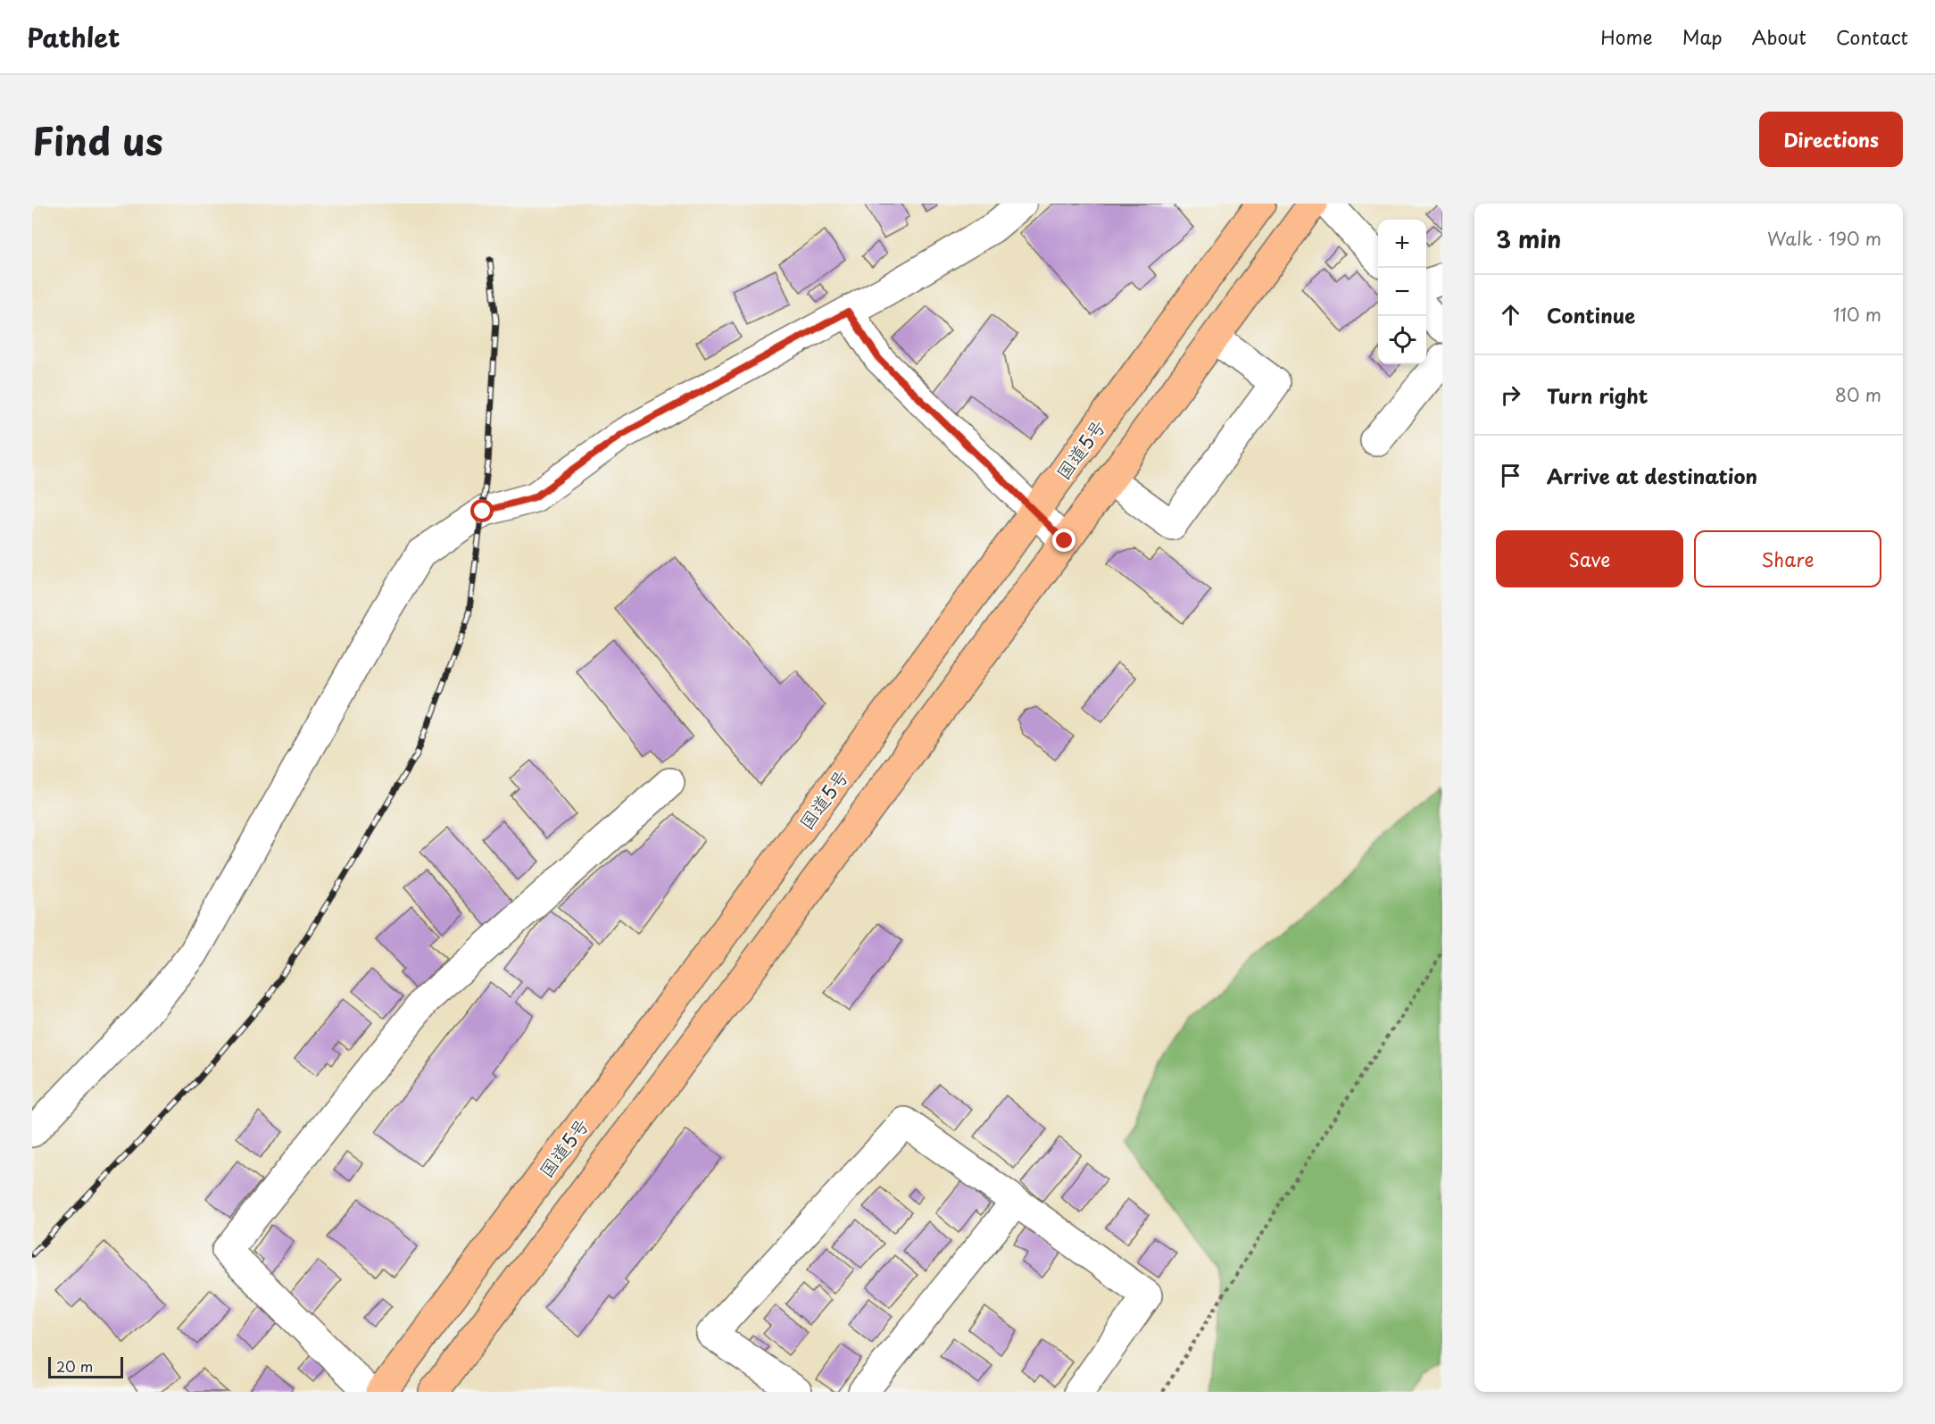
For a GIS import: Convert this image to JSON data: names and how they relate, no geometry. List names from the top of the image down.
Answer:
{
  "streets": {
    "highway": ["国道5号"]
  },
  "scale_bar": "20 m",
  "page": {
    "header": "Pathlet",
    "nav": [
      "Home",
      "Map",
      "About",
      "Contact"
    ],
    "title": "Find us",
    "buttons": [
      "Directions",
      ["Save", "Share"]
    ],
    "heading": ["3 min", "Walk · 190 m"],
    "map_buttons": ["+", "−"],
    "list": [
      ["Continue", "110 m"],
      ["Turn right", "80 m"],
      "Arrive at destination"
    ],
    "scale": "20 m"
  }
}
